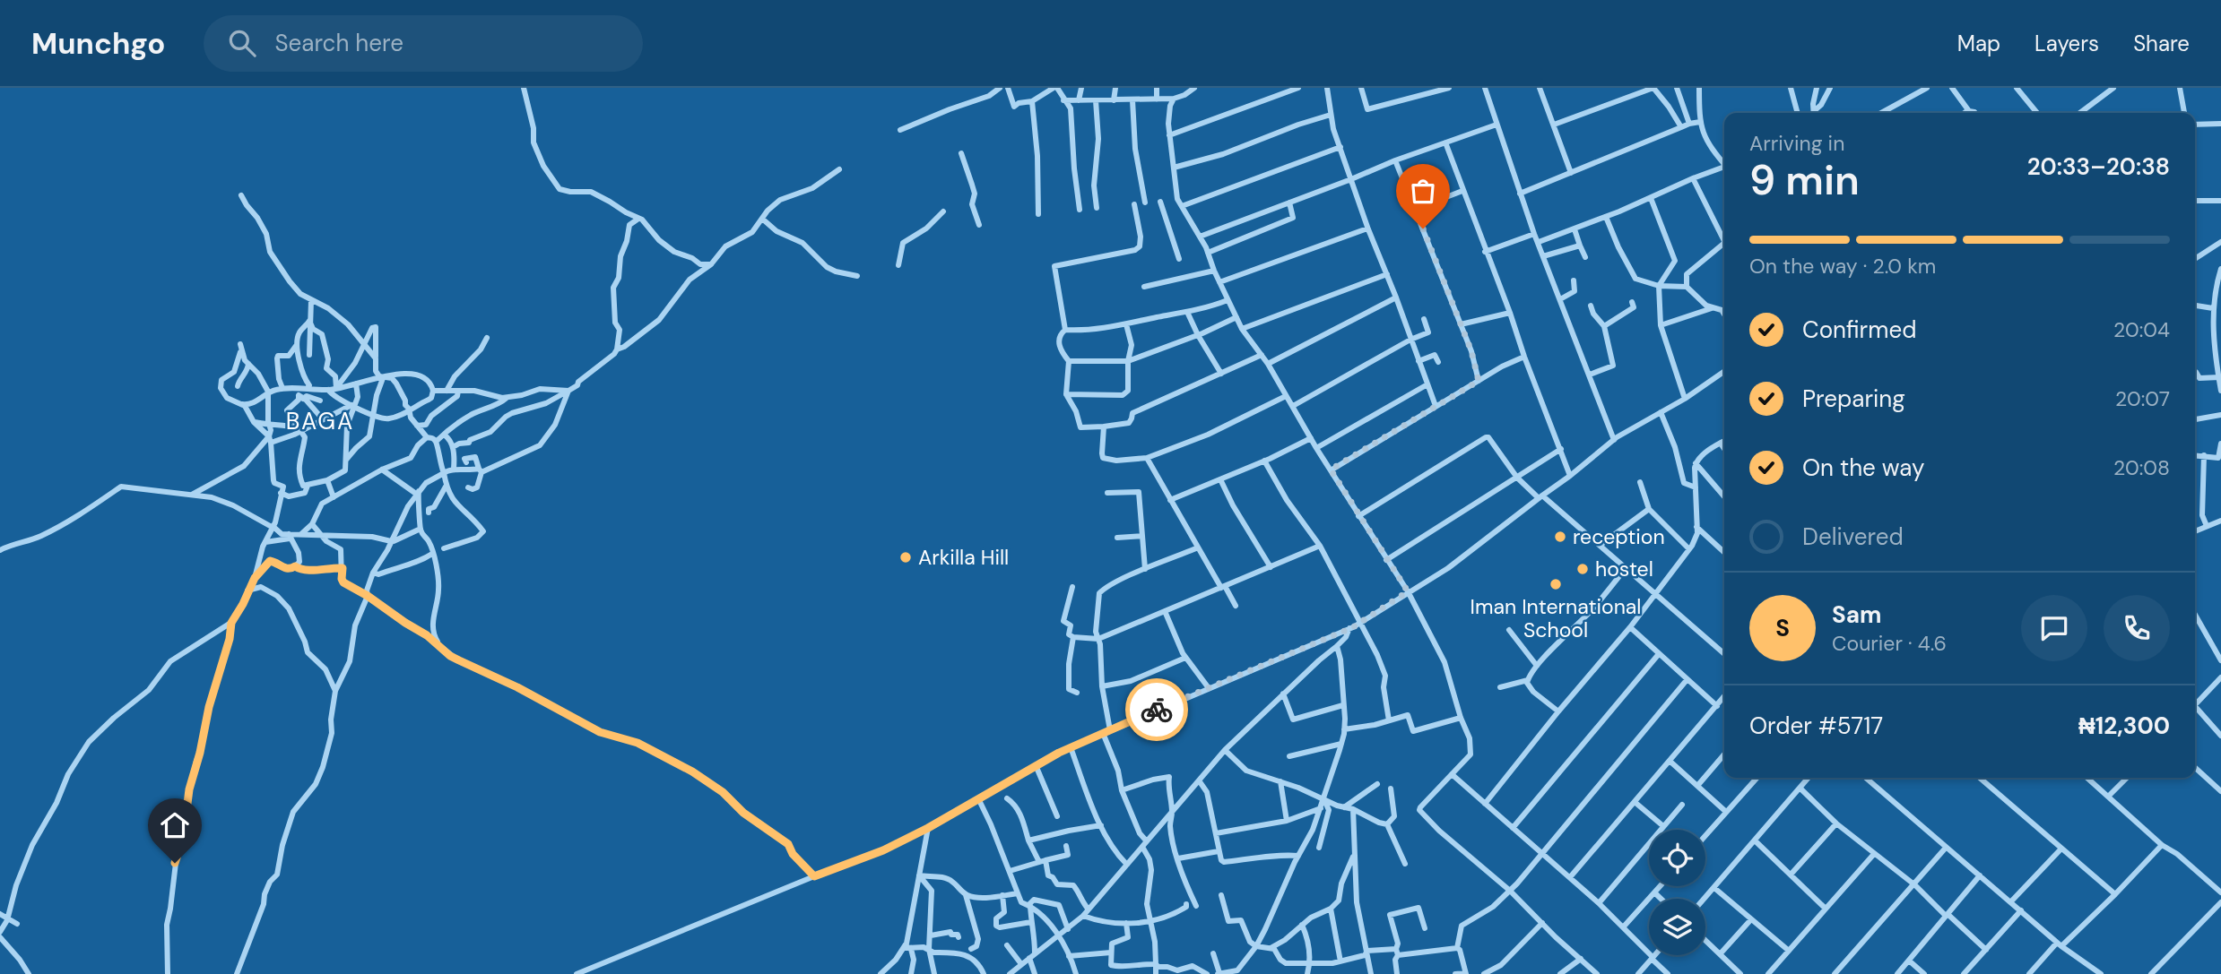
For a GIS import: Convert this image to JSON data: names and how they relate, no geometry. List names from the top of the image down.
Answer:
{
  "districts": ["BAGA"],
  "places": [
    "reception",
    "Arkilla Hill",
    "hostel",
    "Iman International School"
  ],
  "page": {
    "header": "Munchgo",
    "search": "Search here",
    "nav": ["Map", "Layers", "Share"],
    "heading": ["9 min", "Arriving in", "20:33–20:38"],
    "panel": [
      "Sam",
      "Courier · 4.6",
      "Order #5717",
      "₦12,300"
    ],
    "bar": "On the way · 2.0 km",
    "list": [
      ["Confirmed", "20:04"],
      ["Preparing", "20:07"],
      ["On the way", "20:08"],
      "Delivered"
    ],
    "round": "S"
  }
}
